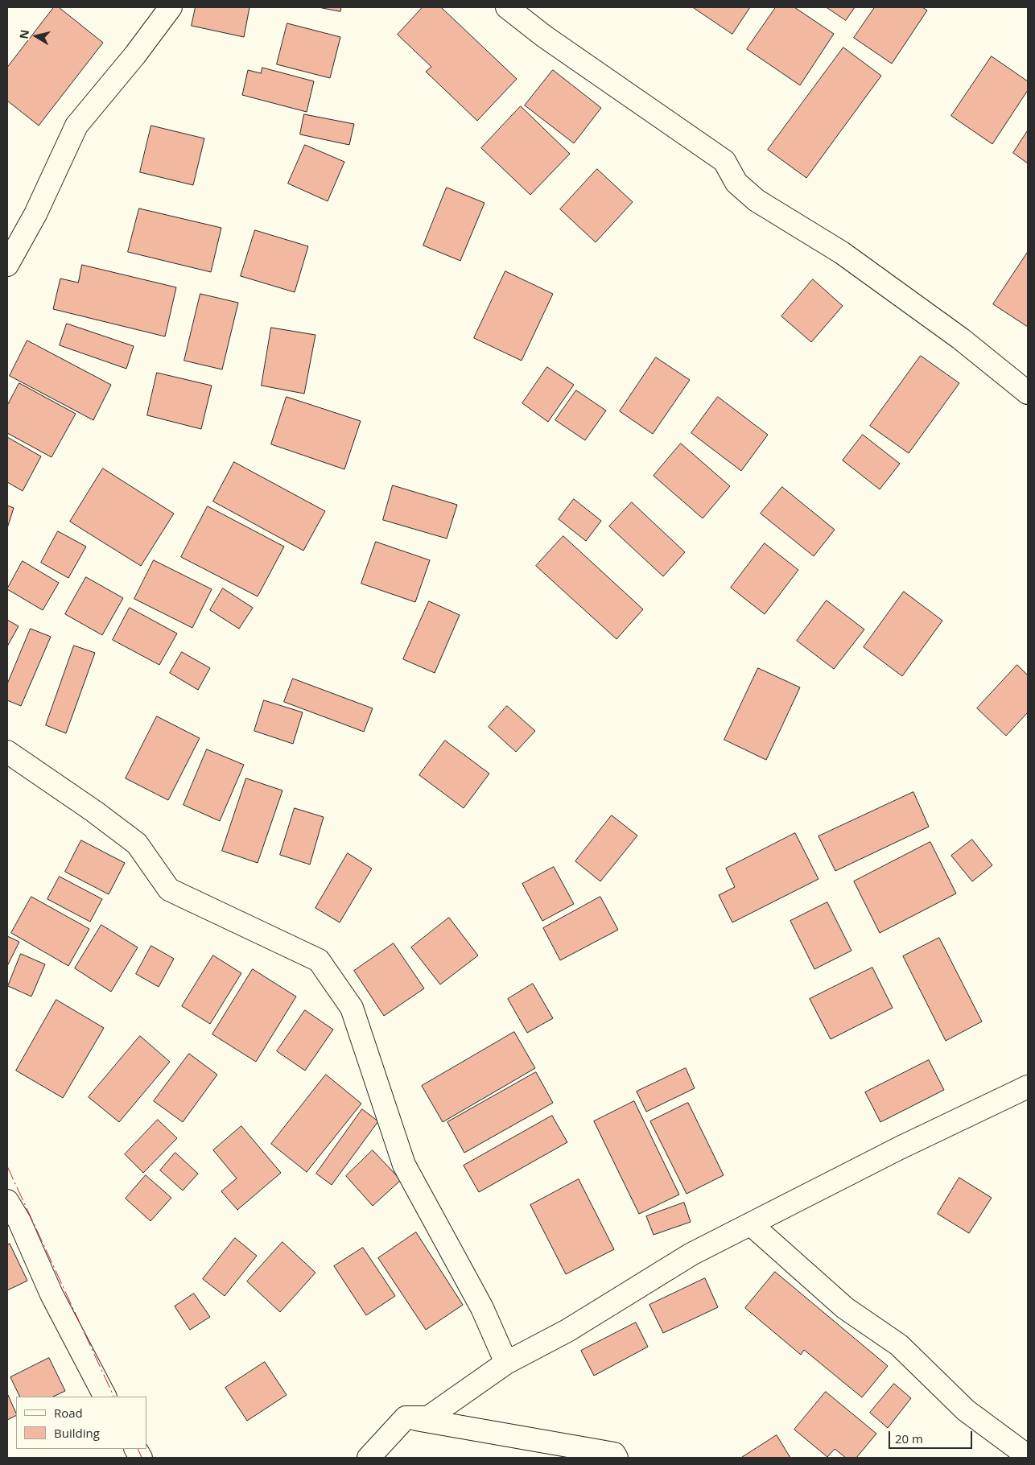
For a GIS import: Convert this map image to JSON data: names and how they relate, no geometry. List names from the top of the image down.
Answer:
{
  "legend": ["Road", "Building"],
  "scale_bar": "20 m",
  "north": "left"
}
